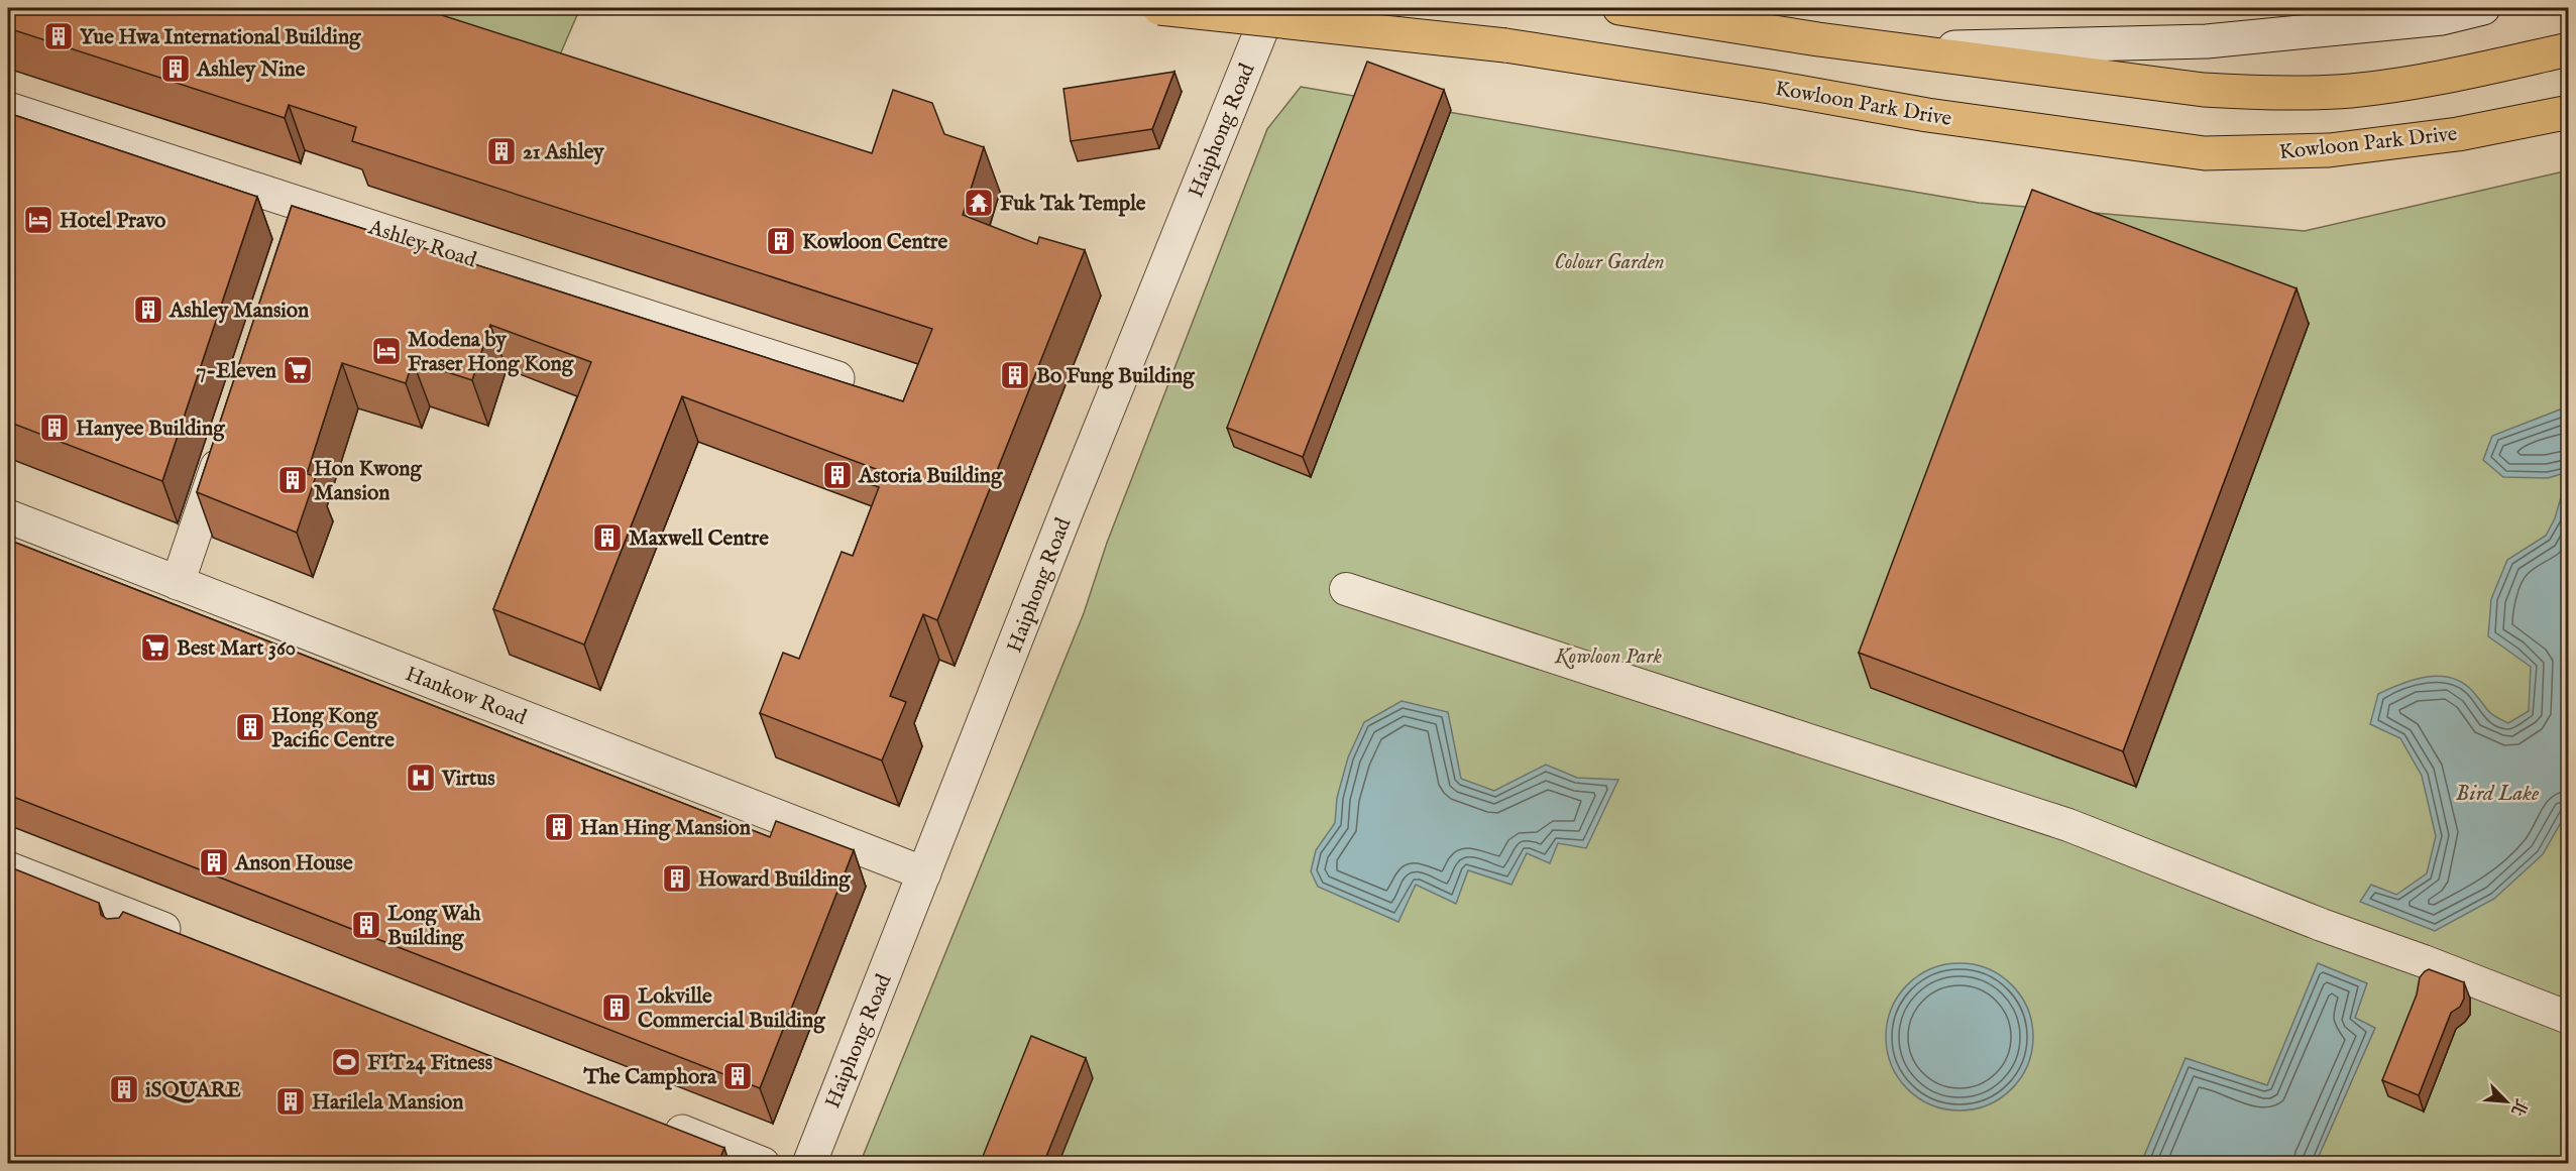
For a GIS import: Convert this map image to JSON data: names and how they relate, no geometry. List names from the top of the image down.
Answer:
{
  "streets": {
    "main road": ["Kowloon Park Drive"],
    "street": ["Haiphong Road", "Ashley Road", "Hankow Road"]
  },
  "crossings": [
    ["Haiphong Road", "Hankow Road"]
  ],
  "water": ["Bird Lake"],
  "parks": ["Colour Garden", "Kowloon Park"],
  "places": {
    "building": [
      "Yue Hwa International Building",
      "Ashley Nine",
      "21 Ashley",
      "Kowloon Centre",
      "Ashley Mansion",
      "Bo Fung Building",
      "Hanyee Building",
      "Astoria Building",
      "Hon Kwong Mansion",
      "Maxwell Centre",
      "Hong Kong Pacific Centre",
      "Han Hing Mansion",
      "Anson House",
      "Howard Building",
      "Long Wah Building",
      "Lokville Commercial Building",
      "The Camphora",
      "iSQUARE",
      "Harilela Mansion"
    ],
    "temple": ["Fuk Tak Temple"],
    "hotel": ["Hotel Pravo", "Modena by Fraser Hong Kong"],
    "supermarket": ["7-Eleven", "Best Mart 360"],
    "hospital": ["Virtus"],
    "sports": ["FIT24 Fitness"]
  },
  "north": "bottom right"
}
